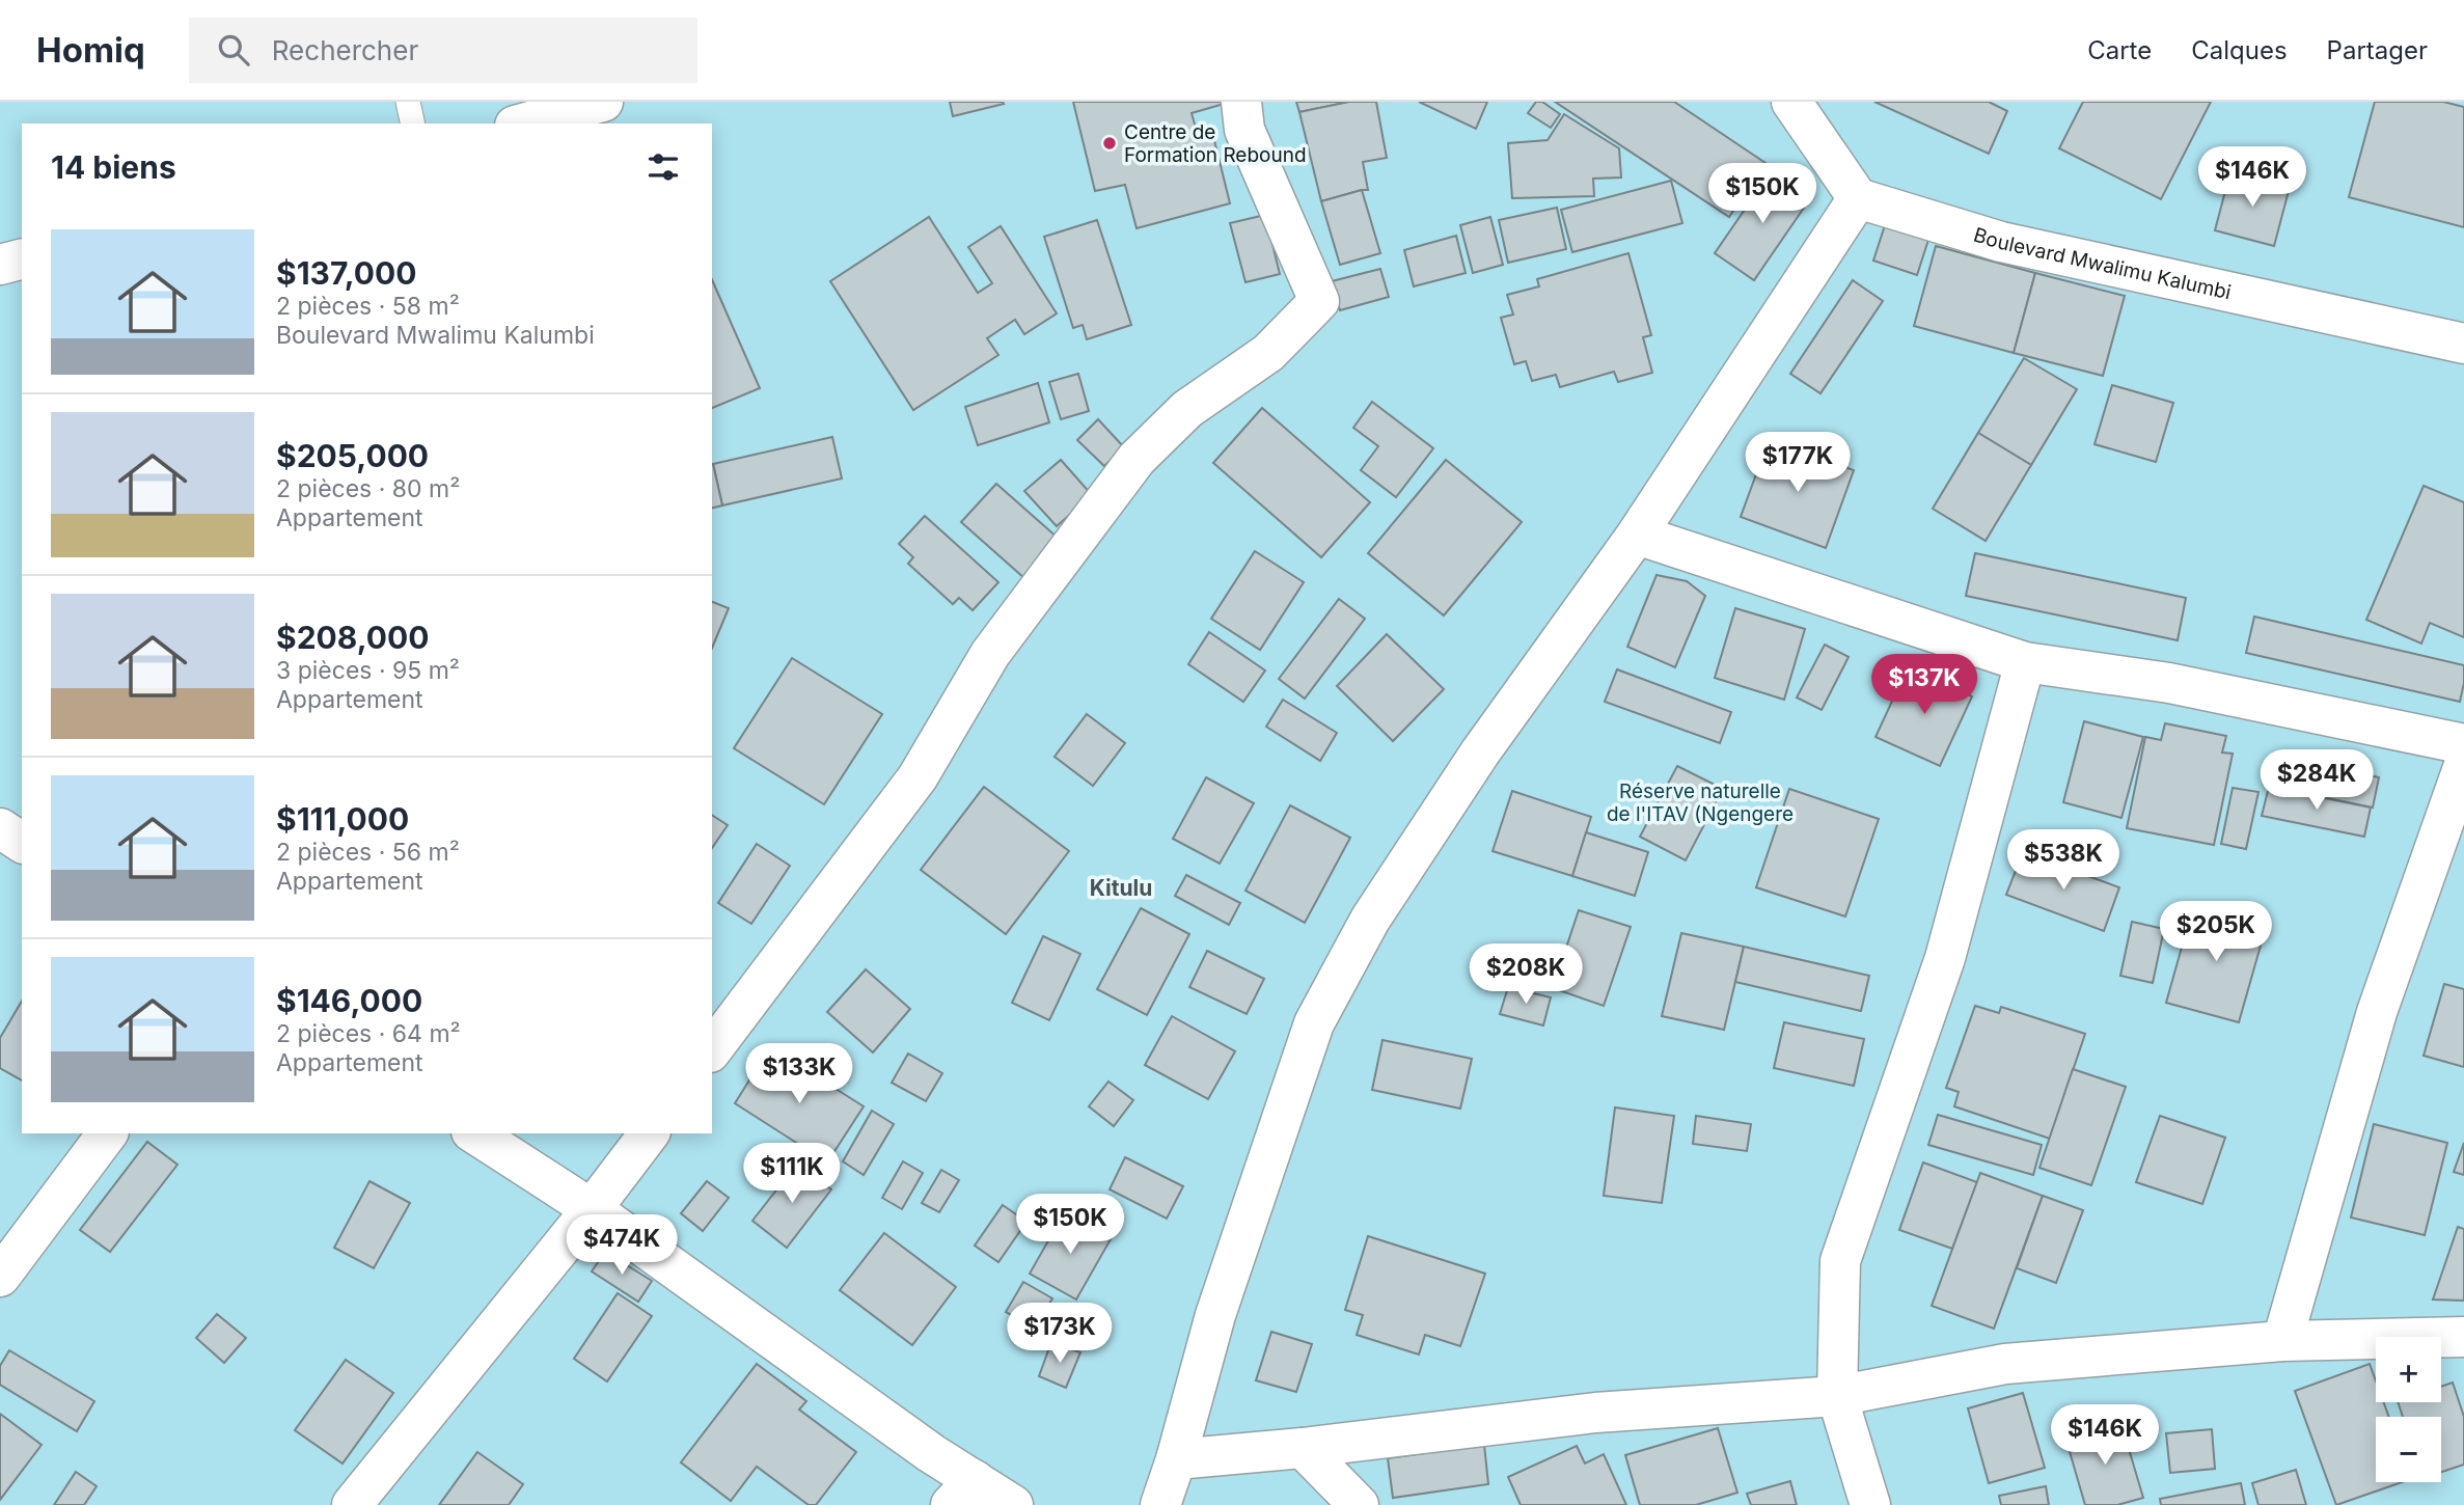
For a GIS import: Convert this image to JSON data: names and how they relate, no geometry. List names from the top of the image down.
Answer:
{
  "streets": {
    "street": ["Boulevard Mwalimu Kalumbi"]
  },
  "districts": ["Kitulu"],
  "parks": ["Réserve naturelle de l'ITAV (Ngengere"],
  "places": ["Centre de Formation Rebound"],
  "page": {
    "header": "Homiq",
    "search": "Rechercher",
    "nav": ["Carte", "Calques", "Partager"],
    "heading": "14 biens",
    "price": [
      "$146K",
      "$150K",
      "$177K",
      "$137K",
      "$284K",
      "$538K",
      "$205K",
      "$208K",
      "$133K",
      "$111K",
      "$150K",
      "$474K",
      "$173K",
      "$146K"
    ],
    "list": [
      {
        "name": "$137,000",
        "note": "2 pièces · 58 m² · Boulevard Mwalimu Kalumbi"
      },
      {
        "name": "$205,000",
        "note": "2 pièces · 80 m² · Appartement"
      },
      {
        "name": "$208,000",
        "note": "3 pièces · 95 m² · Appartement"
      },
      {
        "name": "$111,000",
        "note": "2 pièces · 56 m² · Appartement"
      },
      {
        "name": "$146,000",
        "note": "2 pièces · 64 m² · Appartement"
      }
    ],
    "map_buttons": ["+", "−"]
  }
}
